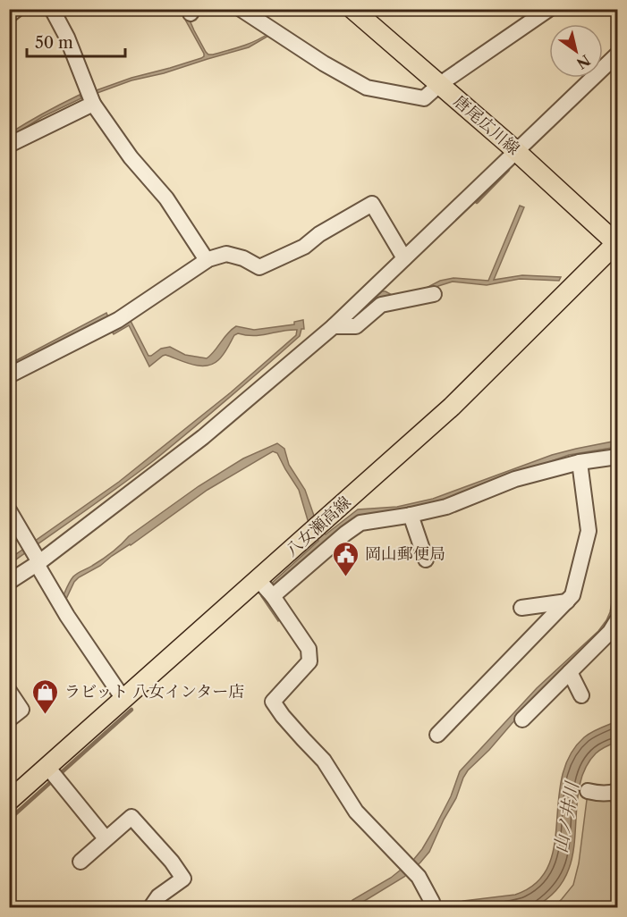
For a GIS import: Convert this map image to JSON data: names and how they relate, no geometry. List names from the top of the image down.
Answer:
{
  "streets": {
    "main road": ["唐尾広川線", "八女瀬高線"]
  },
  "crossings": [
    ["唐尾広川線", "八女瀬高線"]
  ],
  "water": ["山ノ井川"],
  "places": {
    "public building": ["岡山郵便局"],
    "shop": ["ラビット 八女インター店"]
  },
  "scale_bar": "50 m",
  "north": "bottom right"
}
